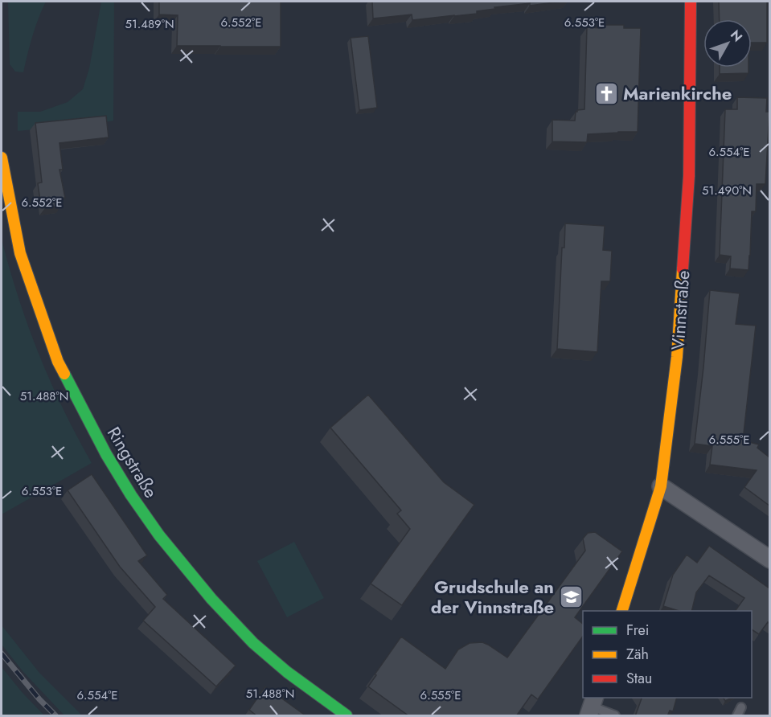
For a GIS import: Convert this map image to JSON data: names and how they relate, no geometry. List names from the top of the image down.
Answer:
{
  "streets": {
    "street": ["Vinnstraße", "Ringstraße"]
  },
  "places": {
    "church": ["Marienkirche"],
    "school or university": ["Grudschule an der Vinnstraße"]
  },
  "legend": ["Frei", "Zäh", "Stau"],
  "north": "top right",
  "coordinates": [
    "6.552°E",
    "6.553°E",
    "51.489°N",
    "6.554°E",
    "51.490°N",
    "51.488°N",
    "6.555°E"
  ]
}
